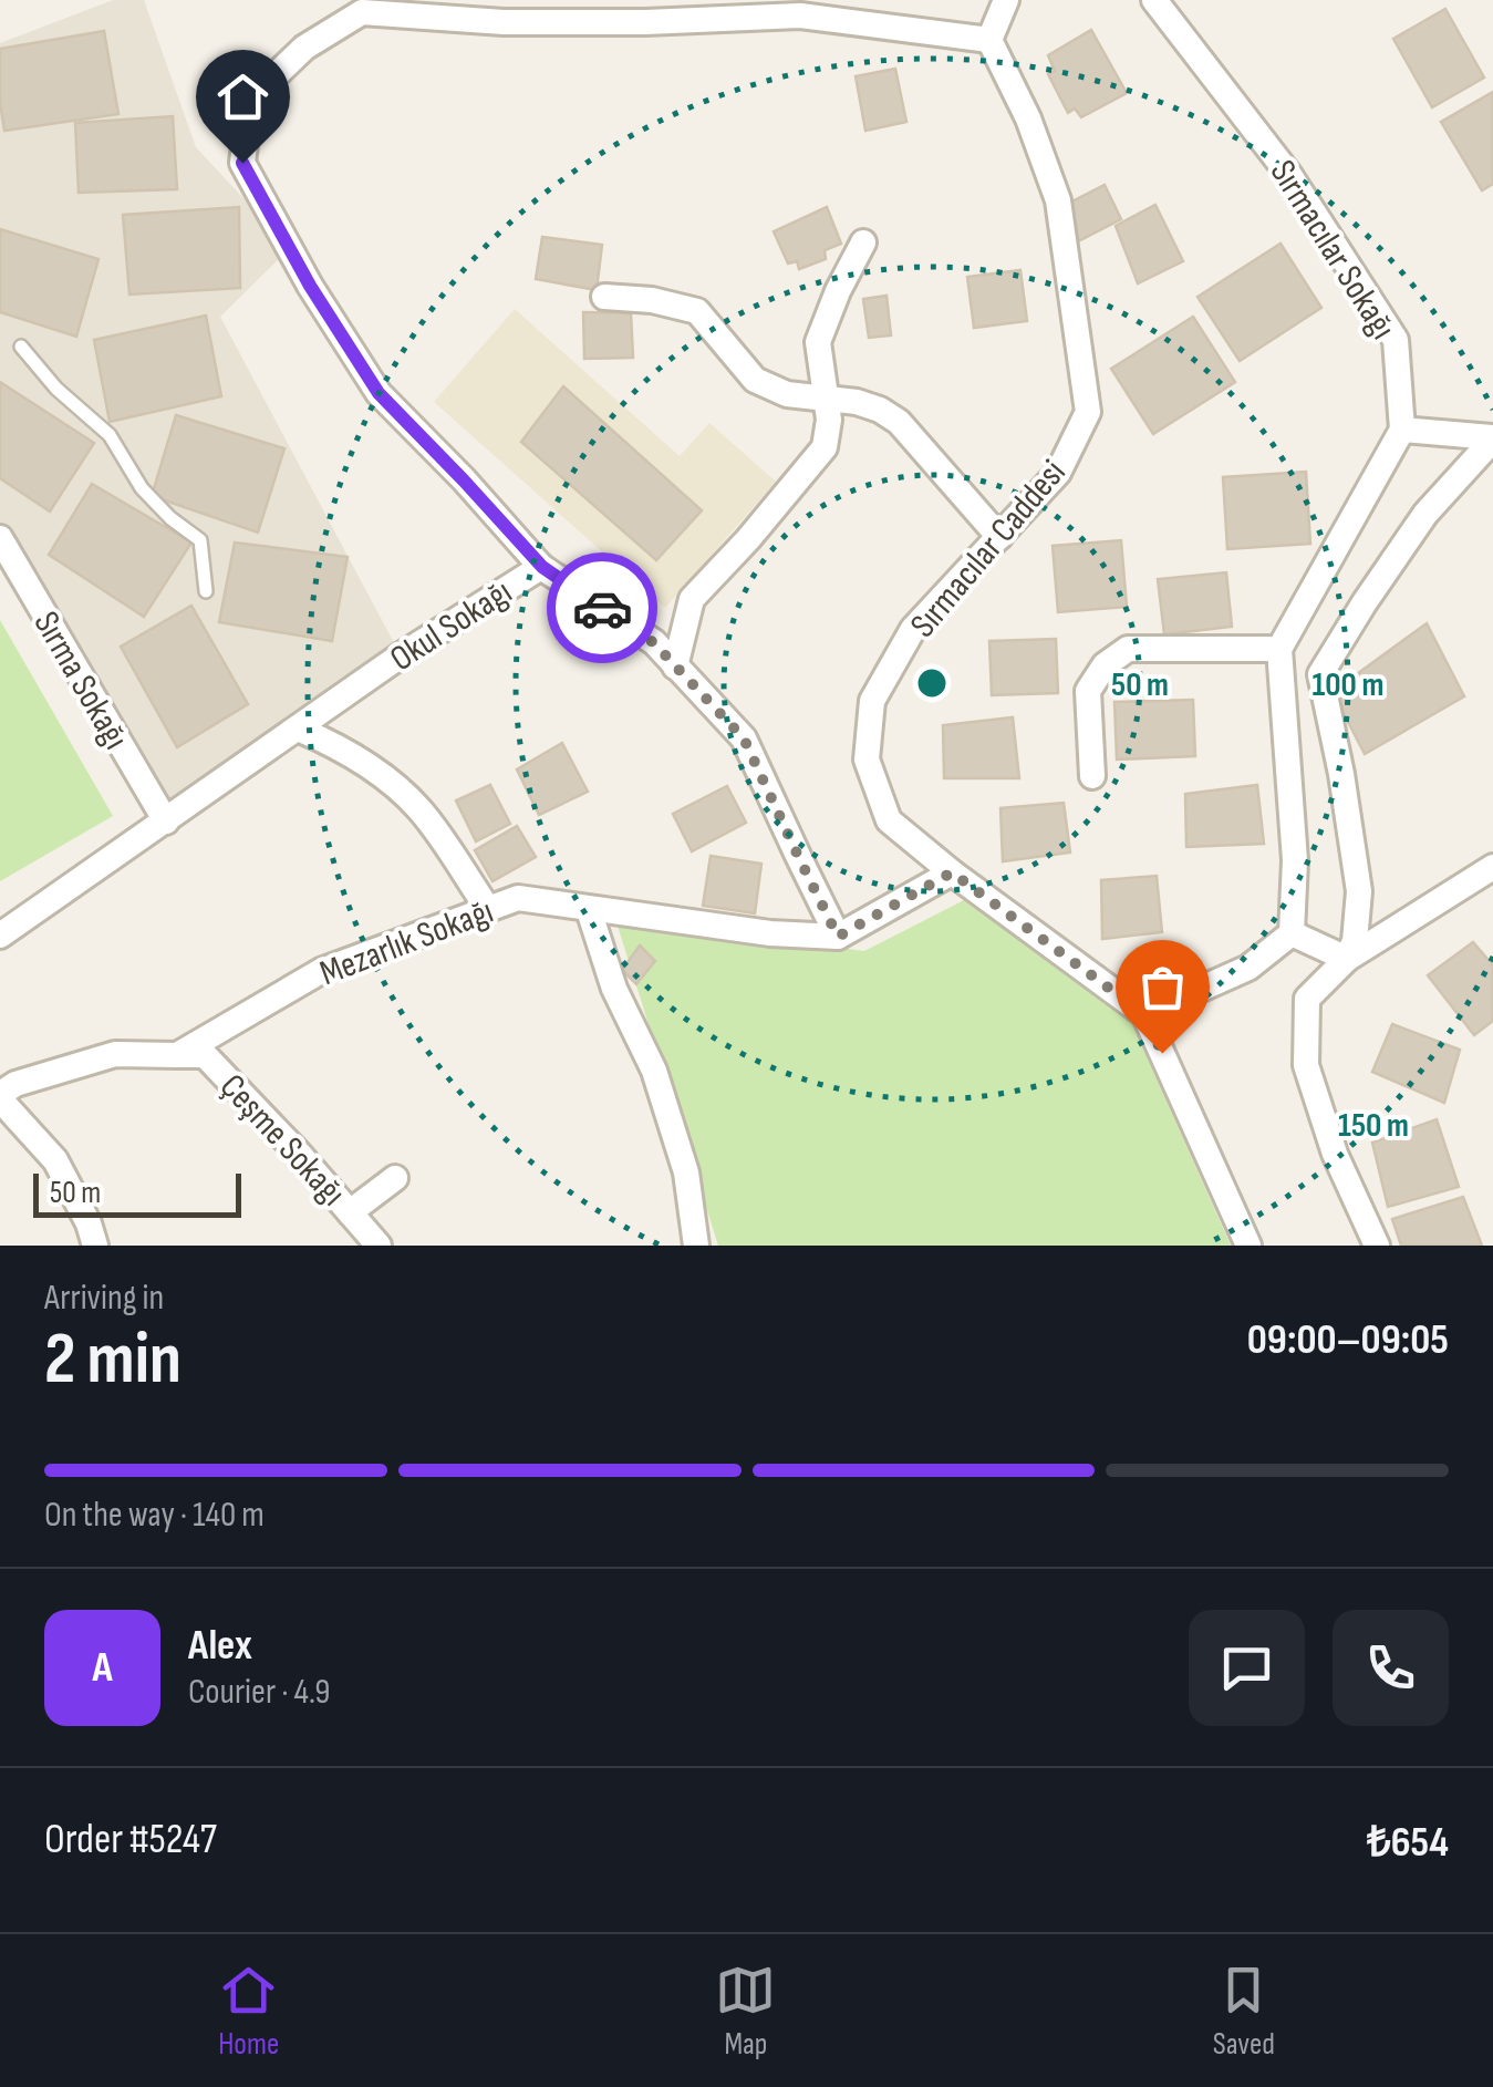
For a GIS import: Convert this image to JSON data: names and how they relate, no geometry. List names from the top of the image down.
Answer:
{
  "streets": {
    "street": [
      "Sırmacılar Sokağı",
      "Sırmacılar Caddesi",
      "Okul Sokağı",
      "Sırma Sokağı",
      "Mezarlık Sokağı",
      "Çeşme Sokağı"
    ]
  },
  "crossings": [
    ["Okul Sokağı", "Sırma Sokağı"],
    ["Mezarlık Sokağı", "Çeşme Sokağı"]
  ],
  "scale_bar": "50 m",
  "page": {
    "scale": "50 m",
    "heading": ["2 min", "Arriving in", "09:00–09:05"],
    "panel": [
      "Alex",
      "Courier · 4.9",
      "Order #5247",
      "₺654"
    ],
    "bar": "On the way · 140 m",
    "round": "A",
    "tabs": ["Home", "Map", "Saved"]
  },
  "rings": ["50 m", "100 m", "150 m"]
}
